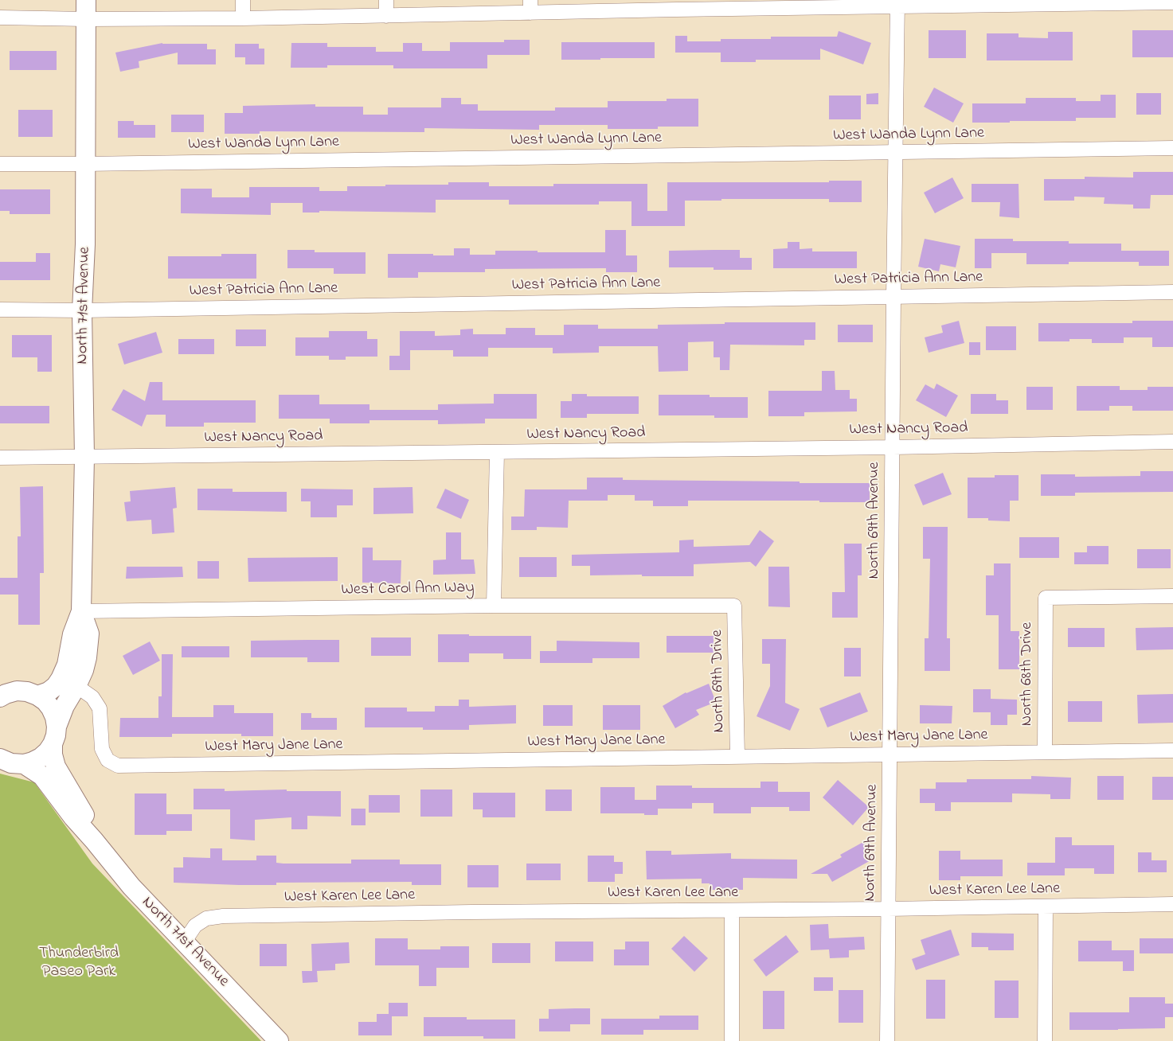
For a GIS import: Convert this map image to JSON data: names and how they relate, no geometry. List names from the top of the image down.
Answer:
{
  "streets": {
    "street": [
      "West Wanda Lynn Lane",
      "West Patricia Ann Lane",
      "North 71st Avenue",
      "West Nancy Road",
      "North 69th Avenue",
      "West Carol Ann Way",
      "North 68th Drive",
      "North 69th Drive",
      "West Mary Jane Lane",
      "West Karen Lee Lane"
    ]
  },
  "crossings": [
    ["West Wanda Lynn Lane", "North 71st Avenue"],
    ["West Wanda Lynn Lane", "North 69th Avenue"],
    ["West Patricia Ann Lane", "North 71st Avenue"],
    ["West Patricia Ann Lane", "North 69th Avenue"],
    ["North 71st Avenue", "West Nancy Road"],
    ["North 71st Avenue", "West Carol Ann Way"],
    ["North 71st Avenue", "West Mary Jane Lane"],
    ["North 71st Avenue", "West Karen Lee Lane"],
    ["West Nancy Road", "North 69th Avenue"],
    ["North 69th Avenue", "West Mary Jane Lane"],
    ["North 69th Avenue", "West Karen Lee Lane"],
    ["West Carol Ann Way", "North 69th Drive"],
    ["North 68th Drive", "West Mary Jane Lane"],
    ["North 69th Drive", "West Mary Jane Lane"]
  ],
  "parks": ["Thunderbird Paseo Park"]
}
